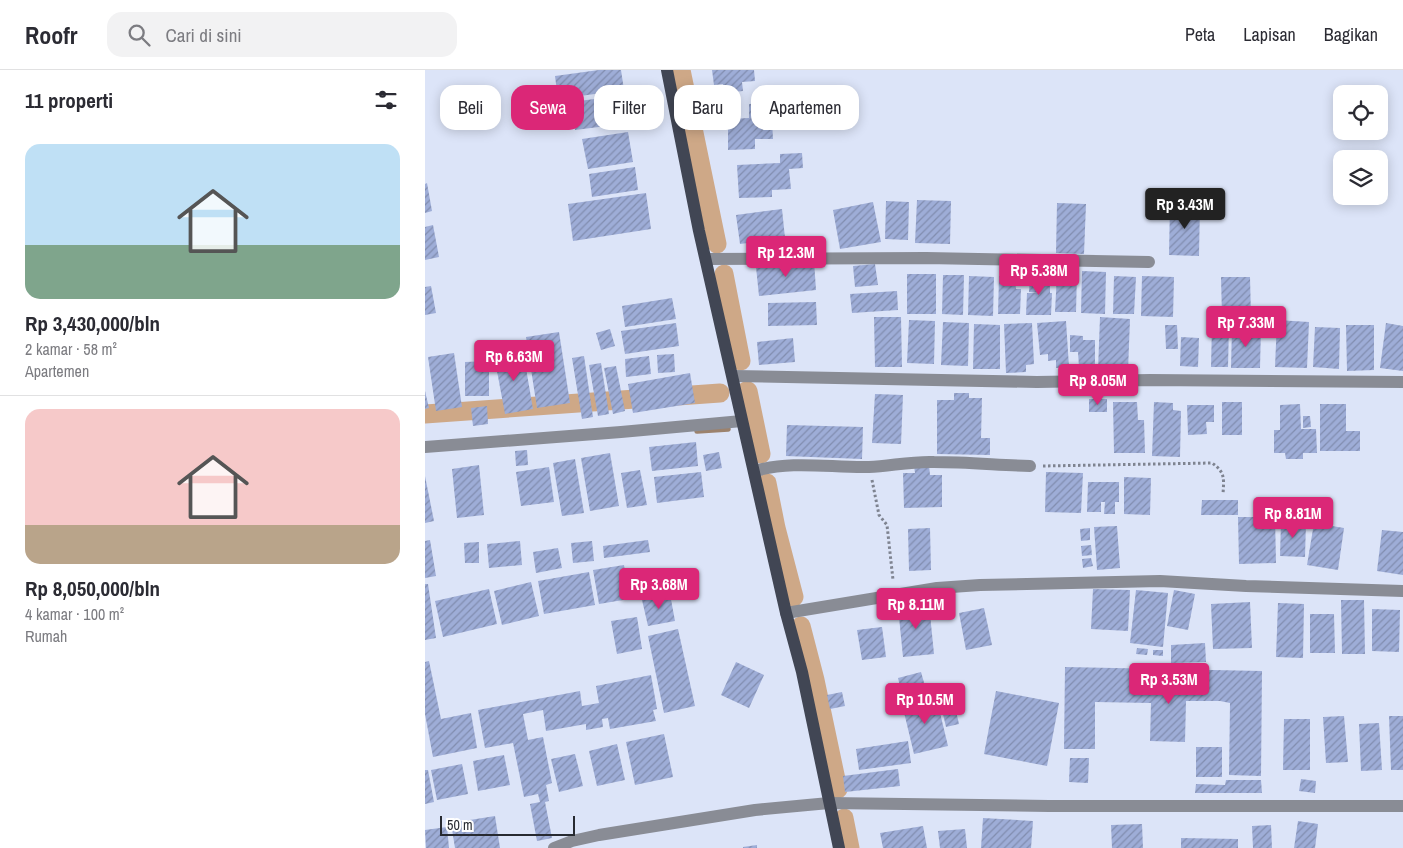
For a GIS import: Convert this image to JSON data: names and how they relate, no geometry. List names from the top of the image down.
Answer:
{
  "scale_bar": "50 m",
  "page": {
    "header": "Roofr",
    "search": "Cari di sini",
    "nav": ["Peta", "Lapisan", "Bagikan"],
    "heading": "11 properti",
    "chip": [
      "Beli",
      "Sewa",
      "Filter",
      "Baru",
      "Apartemen"
    ],
    "list": [
      {
        "name": "Rp 3,430,000/bln",
        "note": "2 kamar · 58 m² · Apartemen"
      },
      {
        "name": "Rp 8,050,000/bln",
        "note": "4 kamar · 100 m² · Rumah"
      }
    ],
    "price": [
      "Rp 3.43M",
      "Rp 12.3M",
      "Rp 5.38M",
      "Rp 7.33M",
      "Rp 6.63M",
      "Rp 8.05M",
      "Rp 8.81M",
      "Rp 3.68M",
      "Rp 8.11M",
      "Rp 3.53M",
      "Rp 10.5M"
    ],
    "scale": "50 m"
  }
}
